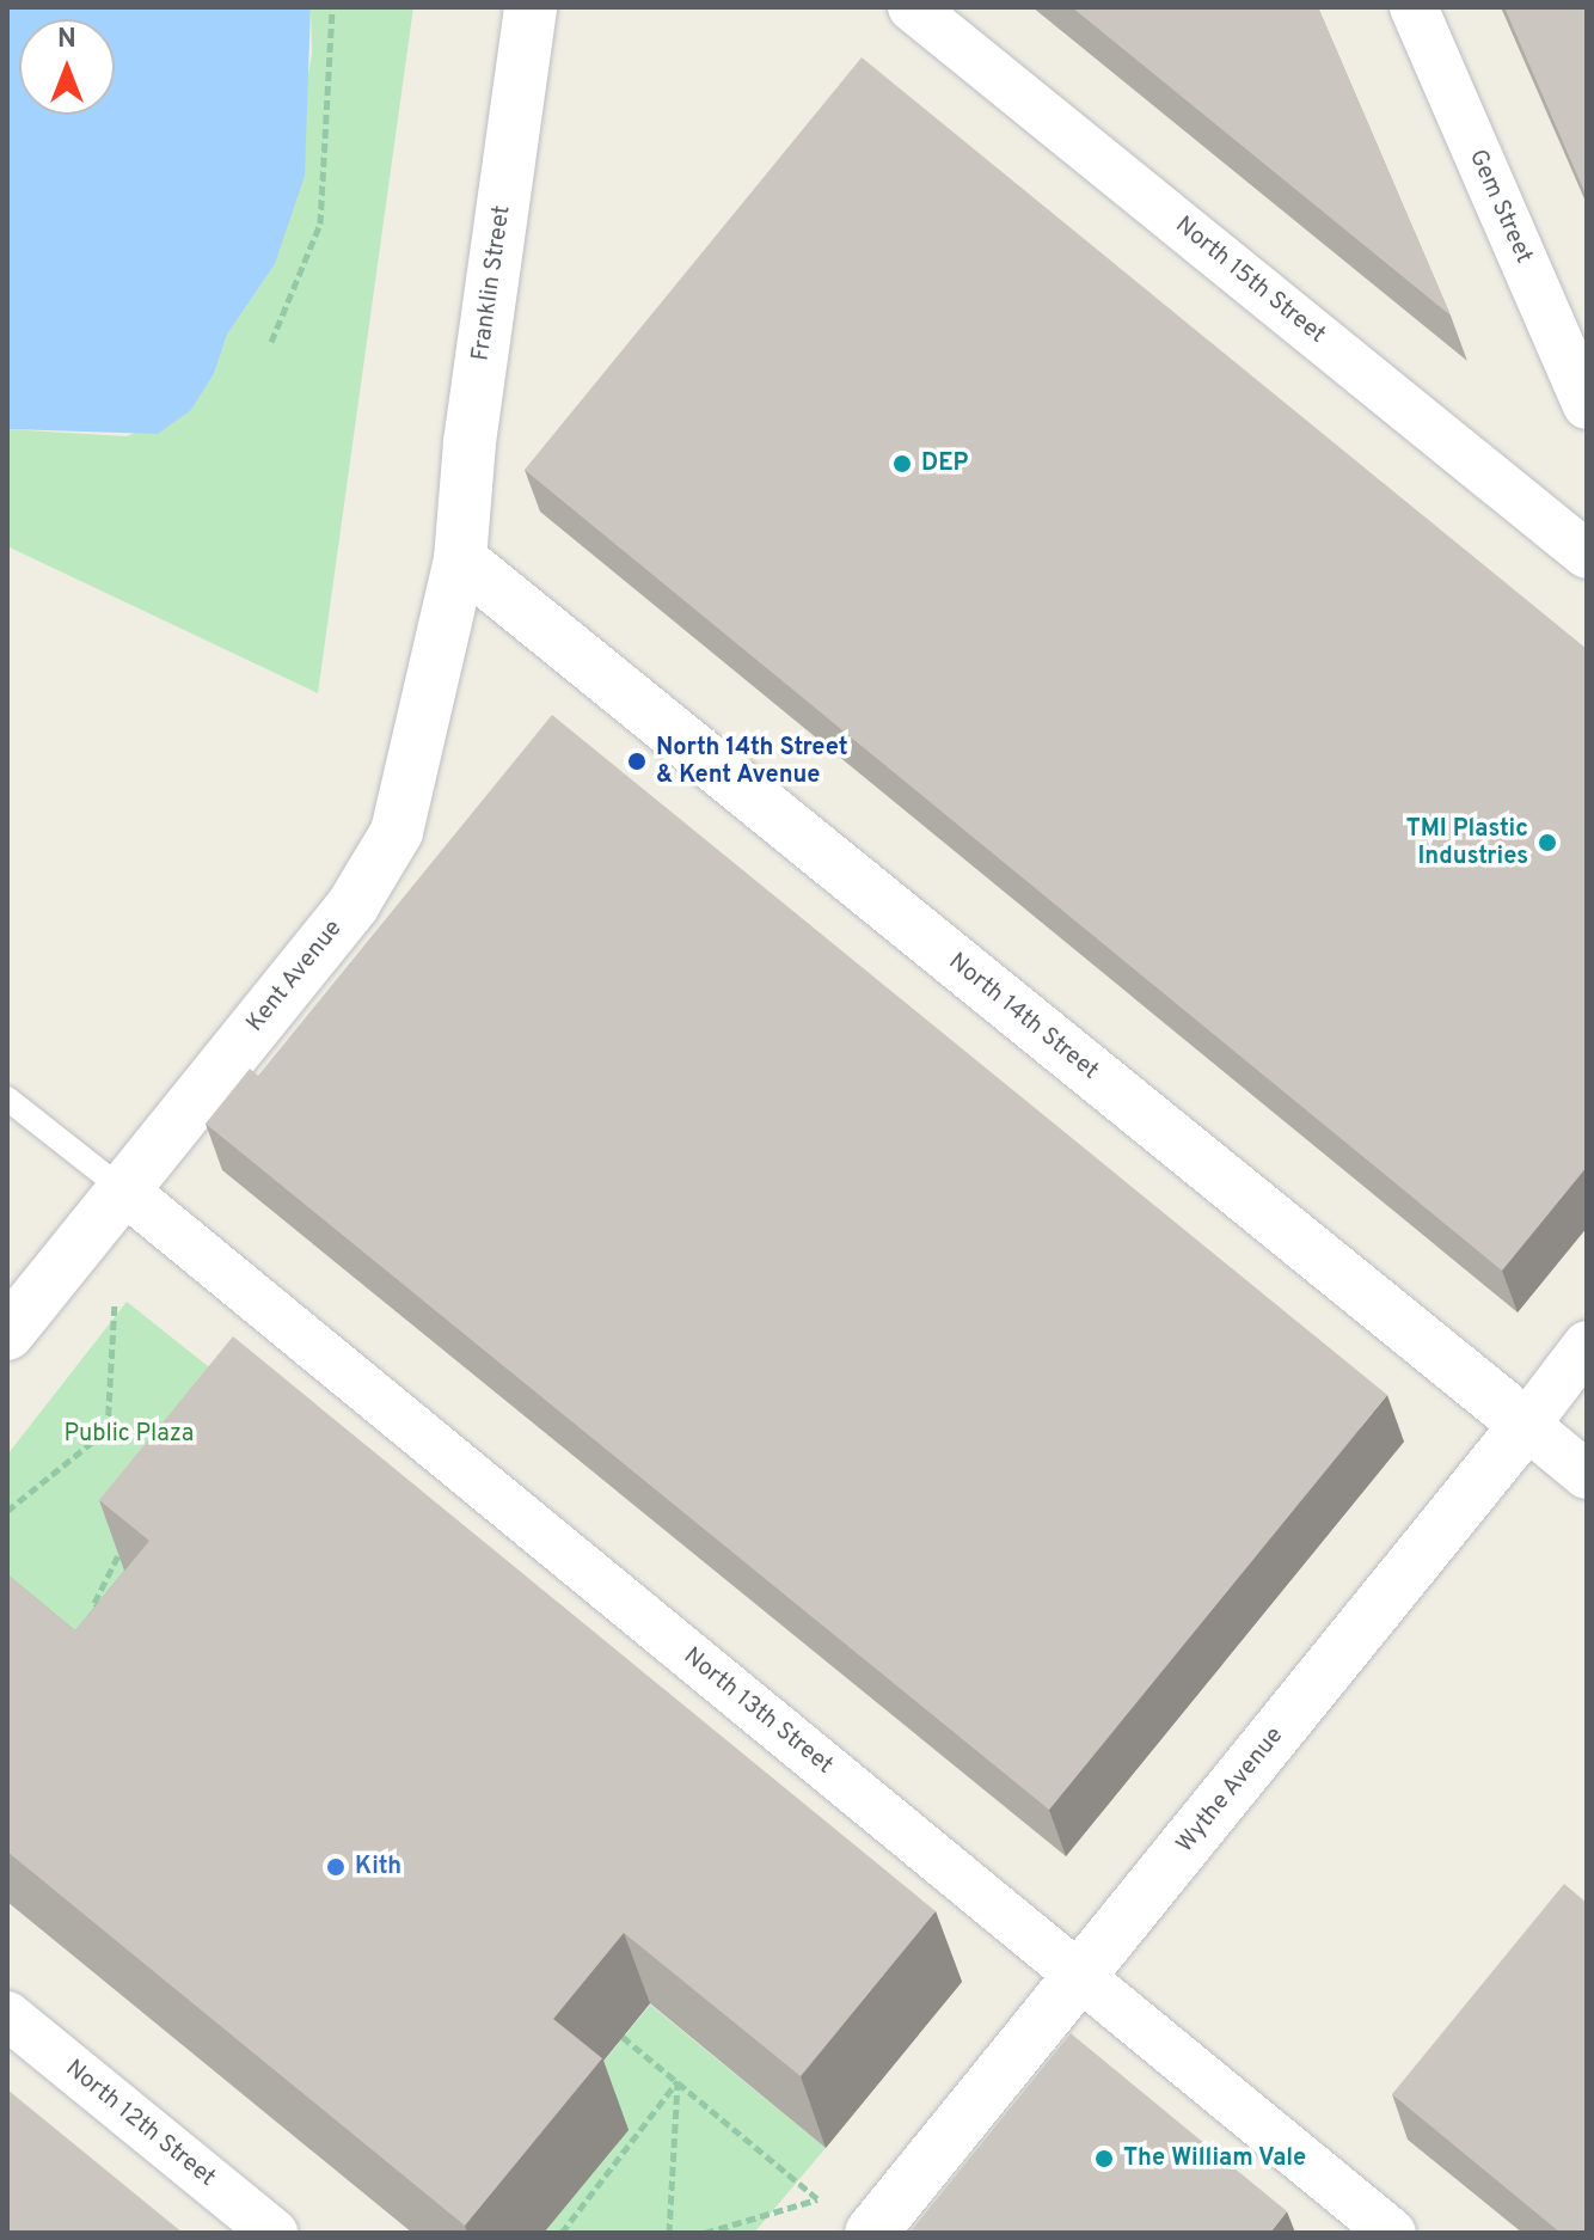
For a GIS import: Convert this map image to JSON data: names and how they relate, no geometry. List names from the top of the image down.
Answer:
{
  "streets": {
    "main road": [
      "Franklin Street",
      "Kent Avenue",
      "North 14th Street",
      "Wythe Avenue"
    ],
    "street": [
      "Gem Street",
      "North 15th Street",
      "North 13th Street",
      "North 12th Street"
    ]
  },
  "crossings": [
    ["Franklin Street", "Kent Avenue"],
    ["Franklin Street", "North 14th Street"],
    ["Kent Avenue", "North 14th Street"],
    ["Kent Avenue", "North 13th Street"],
    ["North 14th Street", "Wythe Avenue"],
    ["North 13th Street", "Wythe Avenue"]
  ],
  "parks": ["Public Plaza"],
  "places": [
    "DEP",
    "North 14th Street & Kent Avenue",
    "TMI Plastic Industries",
    "Kith",
    "The William Vale"
  ],
  "north": "top"
}
